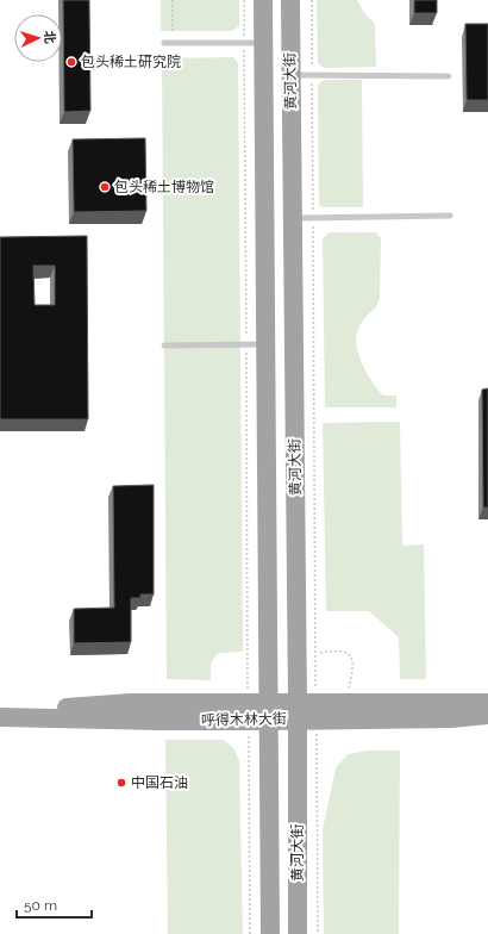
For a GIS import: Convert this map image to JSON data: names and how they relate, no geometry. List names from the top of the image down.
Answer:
{
  "streets": {
    "main road": ["黄河大街", "呼得木林大街"]
  },
  "crossings": [
    ["黄河大街", "呼得木林大街"]
  ],
  "places": ["包头稀土研究院", "包头稀土博物馆", "中国石油"],
  "scale_bar": "50 m",
  "north": "right"
}
